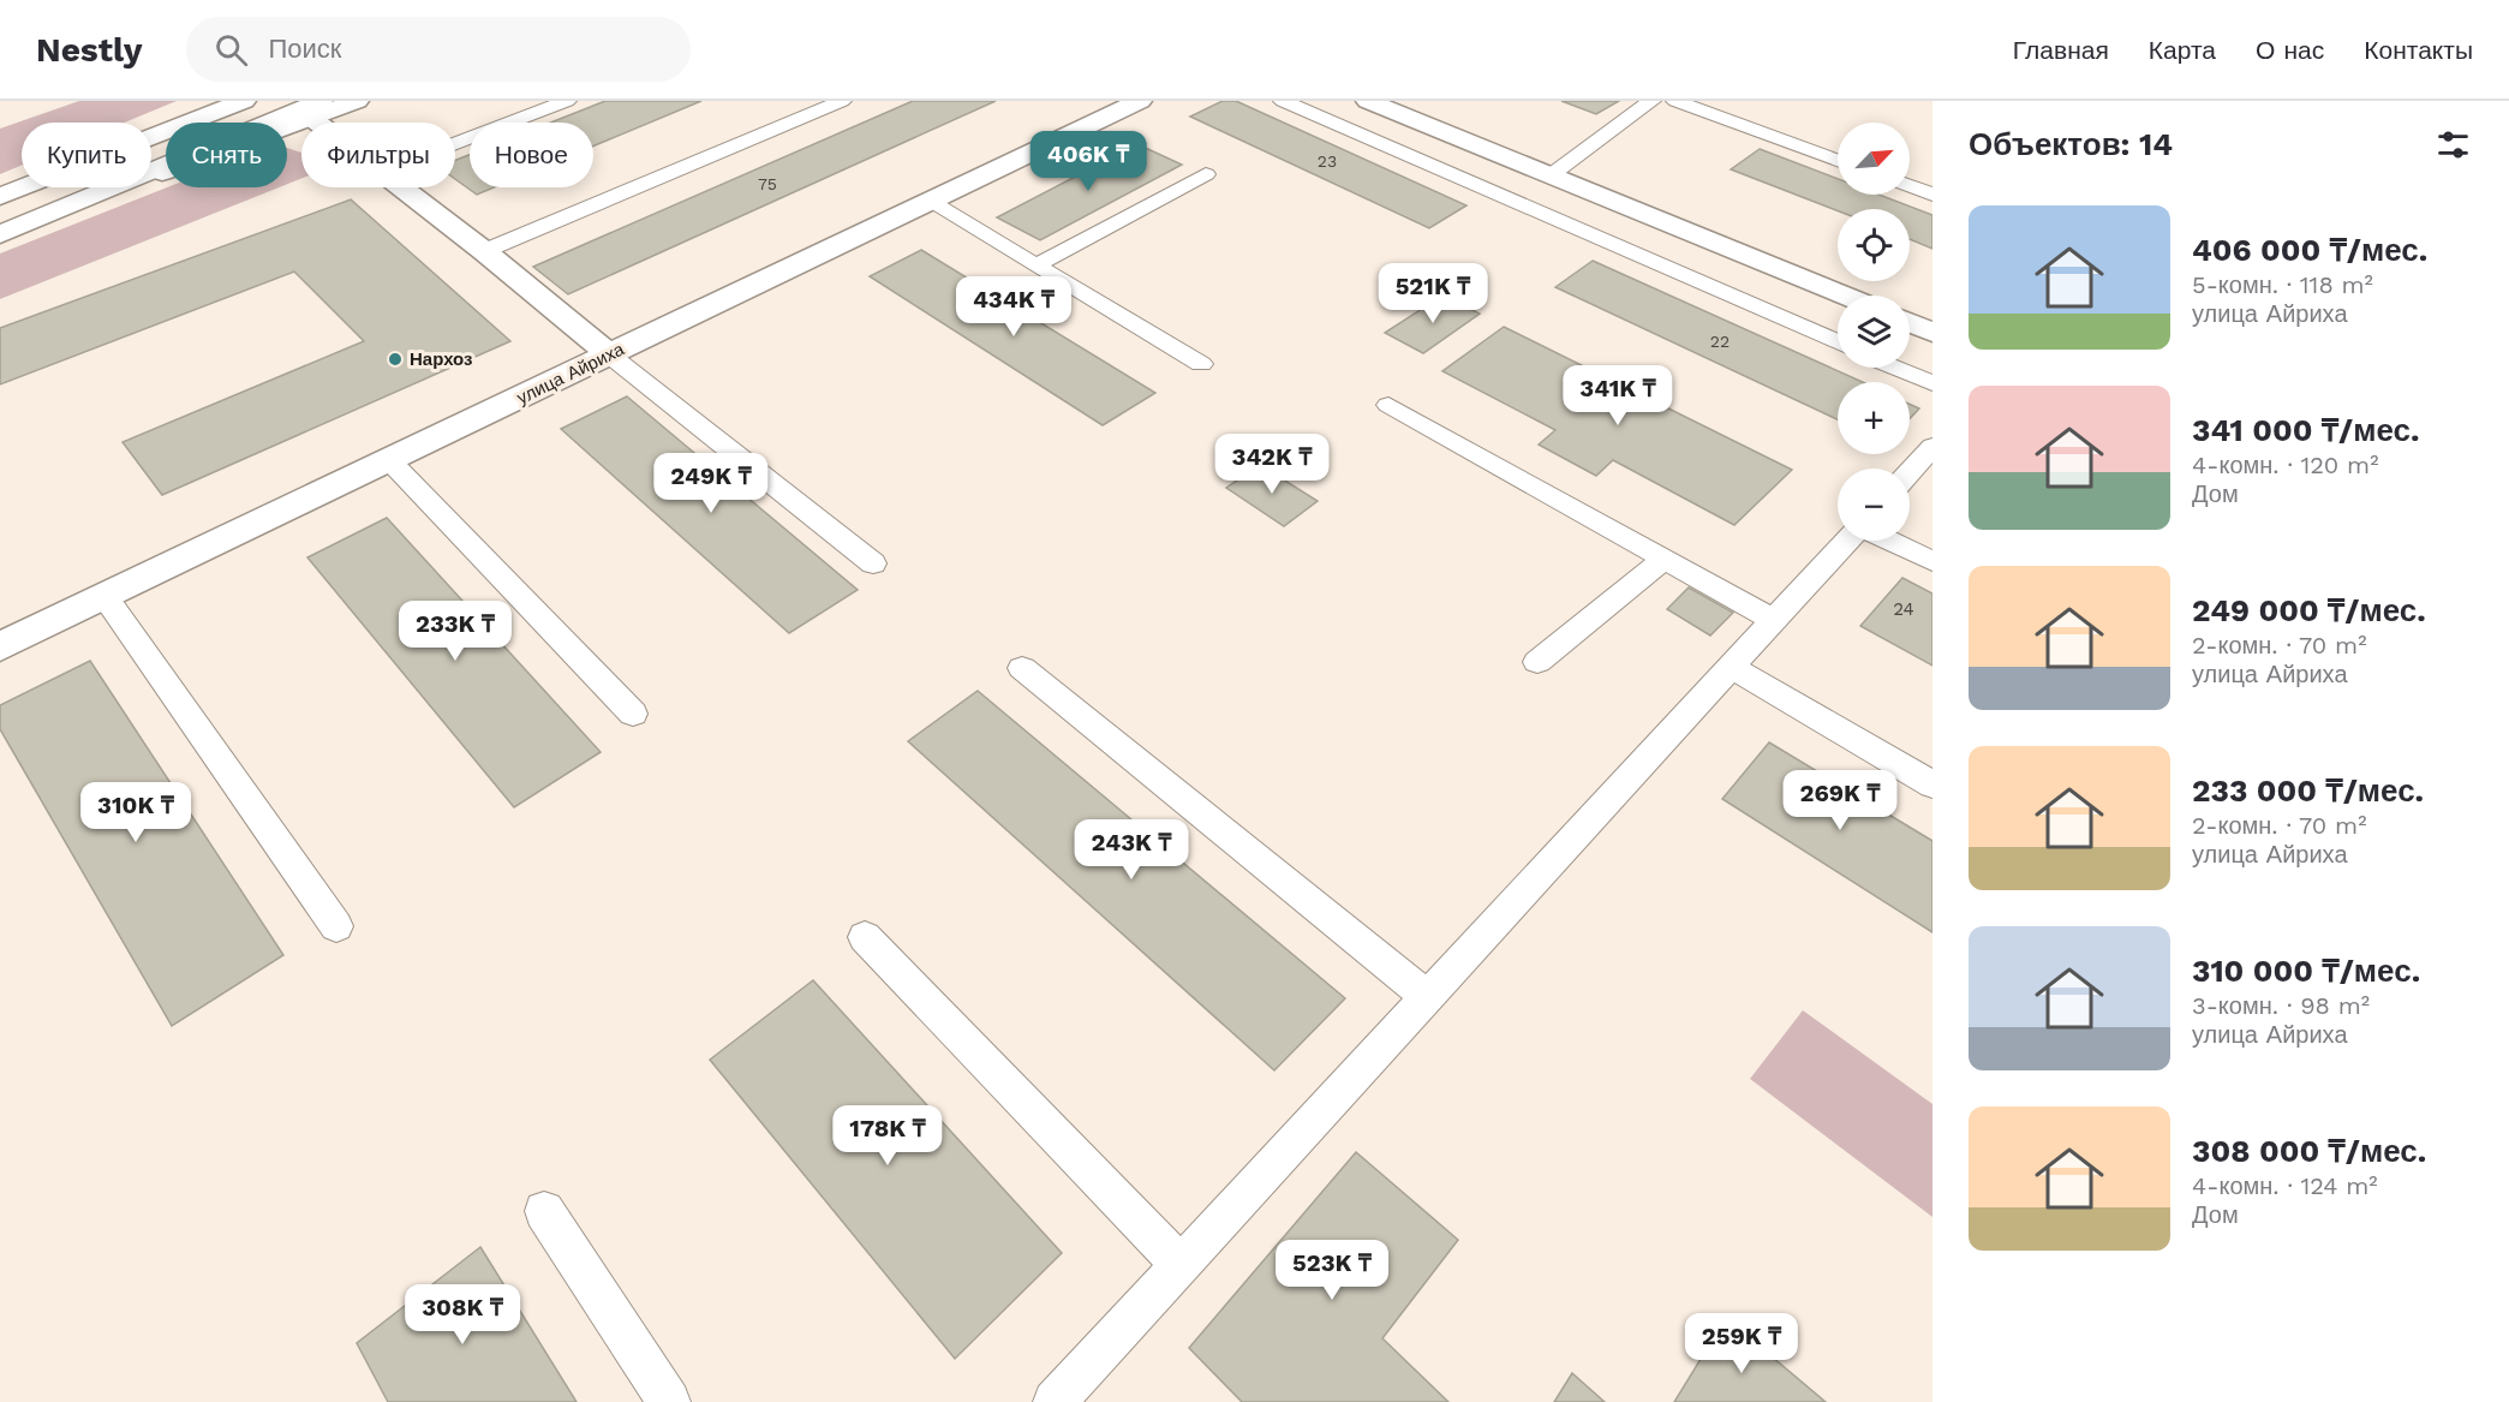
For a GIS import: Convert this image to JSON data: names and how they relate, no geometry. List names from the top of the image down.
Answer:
{
  "streets": {
    "street": ["улица Айриха"]
  },
  "places": ["Нархоз"],
  "house_numbers": [
    "23",
    "75",
    "22",
    "24"
  ],
  "north": "top right",
  "page": {
    "header": "Nestly",
    "search": "Поиск",
    "nav": [
      "Главная",
      "Карта",
      "О нас",
      "Контакты"
    ],
    "heading": "Объектов: 14",
    "map_buttons": ["+", "−"],
    "chip": [
      "Купить",
      "Снять",
      "Фильтры",
      "Новое"
    ],
    "price": [
      "406K ₸",
      "521K ₸",
      "434K ₸",
      "341K ₸",
      "342K ₸",
      "249K ₸",
      "233K ₸",
      "269K ₸",
      "310K ₸",
      "243K ₸",
      "178K ₸",
      "523K ₸",
      "308K ₸",
      "259K ₸"
    ],
    "list": [
      {
        "name": "406 000 ₸/мес.",
        "note": "5-комн. · 118 m² · улица Айриха"
      },
      {
        "name": "341 000 ₸/мес.",
        "note": "4-комн. · 120 m² · Дом"
      },
      {
        "name": "249 000 ₸/мес.",
        "note": "2-комн. · 70 m² · улица Айриха"
      },
      {
        "name": "233 000 ₸/мес.",
        "note": "2-комн. · 70 m² · улица Айриха"
      },
      {
        "name": "310 000 ₸/мес.",
        "note": "3-комн. · 98 m² · улица Айриха"
      },
      {
        "name": "308 000 ₸/мес.",
        "note": "4-комн. · 124 m² · Дом"
      }
    ]
  }
}
